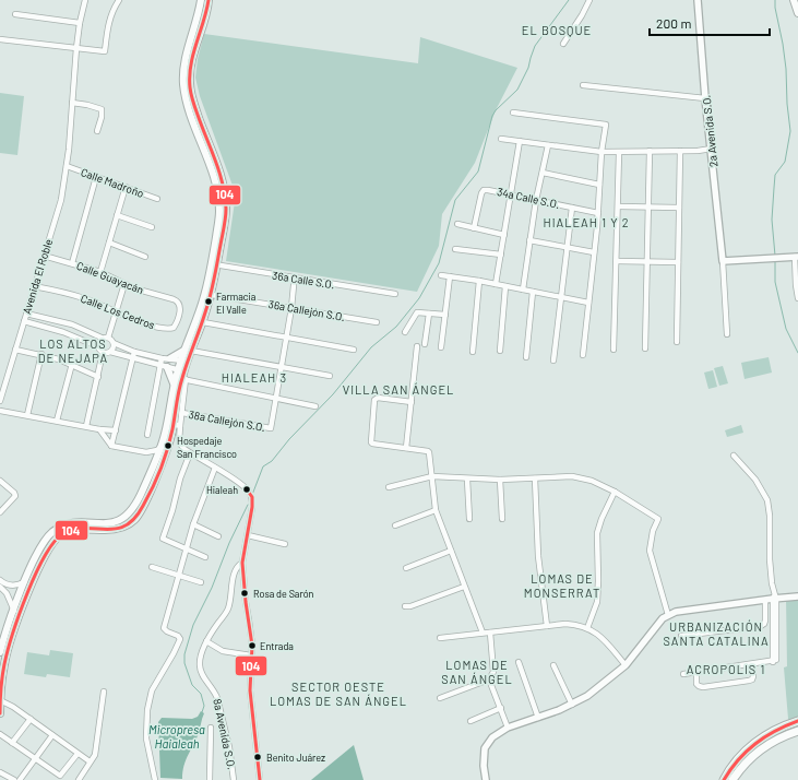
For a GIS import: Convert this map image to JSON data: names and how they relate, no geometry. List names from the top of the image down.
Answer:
{
  "streets": {
    "street": [
      "2a Avenida S.O.",
      "Calle Madroño",
      "34a Calle S.O.",
      "Avenida El Roble",
      "Calle Guayacán",
      "36a Calle S.O.",
      "36a Callejón S.O.",
      "Calle Los Cedros",
      "38a Callejón S.O.",
      "8a Avenida S.O."
    ]
  },
  "crossings": [
    ["Calle Madroño", "Avenida El Roble"],
    ["Avenida El Roble", "Calle Guayacán"],
    ["Avenida El Roble", "Calle Los Cedros"],
    ["Calle Guayacán", "Calle Los Cedros"]
  ],
  "districts": [
    "EL BOSQUE",
    "HIALEAH 1 Y 2",
    "LOS ALTOS DE NEJAPA",
    "HIALEAH 3",
    "VILLA SAN ÁNGEL",
    "LOMAS DE MONSERRAT",
    "URBANIZACIÓN SANTA CATALINA",
    "LOMAS DE SAN ÁNGEL",
    "ACROPOLIS 1",
    "SECTOR OESTE LOMAS DE SAN ÁNGEL"
  ],
  "water": ["Micropresa Haialeah"],
  "places": [
    "Farmacia El Valle",
    "Hospedaje San Francisco",
    "Hialeah",
    "Rosa de Sarón",
    "Entrada",
    "Benito Juárez"
  ],
  "lines": ["transit line 104"],
  "scale_bar": "200 m"
}
